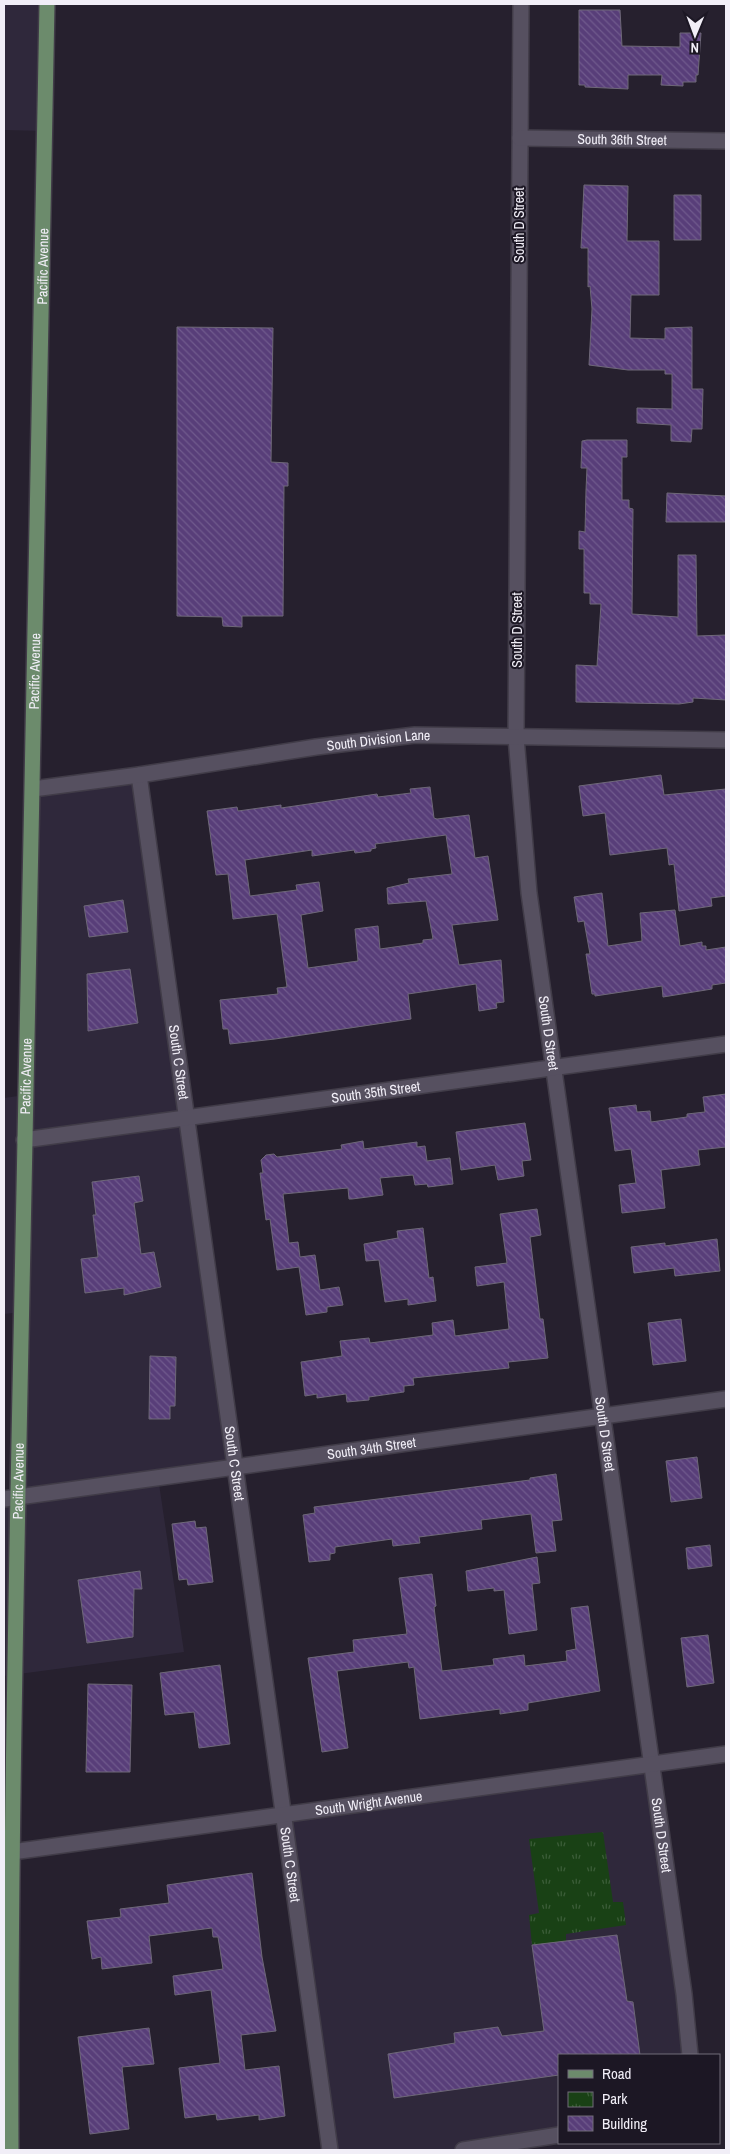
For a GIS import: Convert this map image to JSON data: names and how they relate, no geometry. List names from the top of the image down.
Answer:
{
  "streets": {
    "main road": ["Pacific Avenue"],
    "street": [
      "South 36th Street",
      "South D Street",
      "South Division Lane",
      "South C Street",
      "South 35th Street",
      "South 34th Street",
      "South Wright Avenue"
    ]
  },
  "crossings": [
    ["South 36th Street", "South D Street"],
    ["South D Street", "South Division Lane"],
    ["South D Street", "South 35th Street"],
    ["South D Street", "South 34th Street"],
    ["South D Street", "South Wright Avenue"],
    ["Pacific Avenue", "South Division Lane"],
    ["Pacific Avenue", "South 35th Street"],
    ["Pacific Avenue", "South 34th Street"],
    ["Pacific Avenue", "South Wright Avenue"],
    ["South Division Lane", "South C Street"],
    ["South C Street", "South 35th Street"],
    ["South C Street", "South 34th Street"],
    ["South C Street", "South Wright Avenue"]
  ],
  "legend": ["Road", "Park", "Building"],
  "north": "bottom"
}
